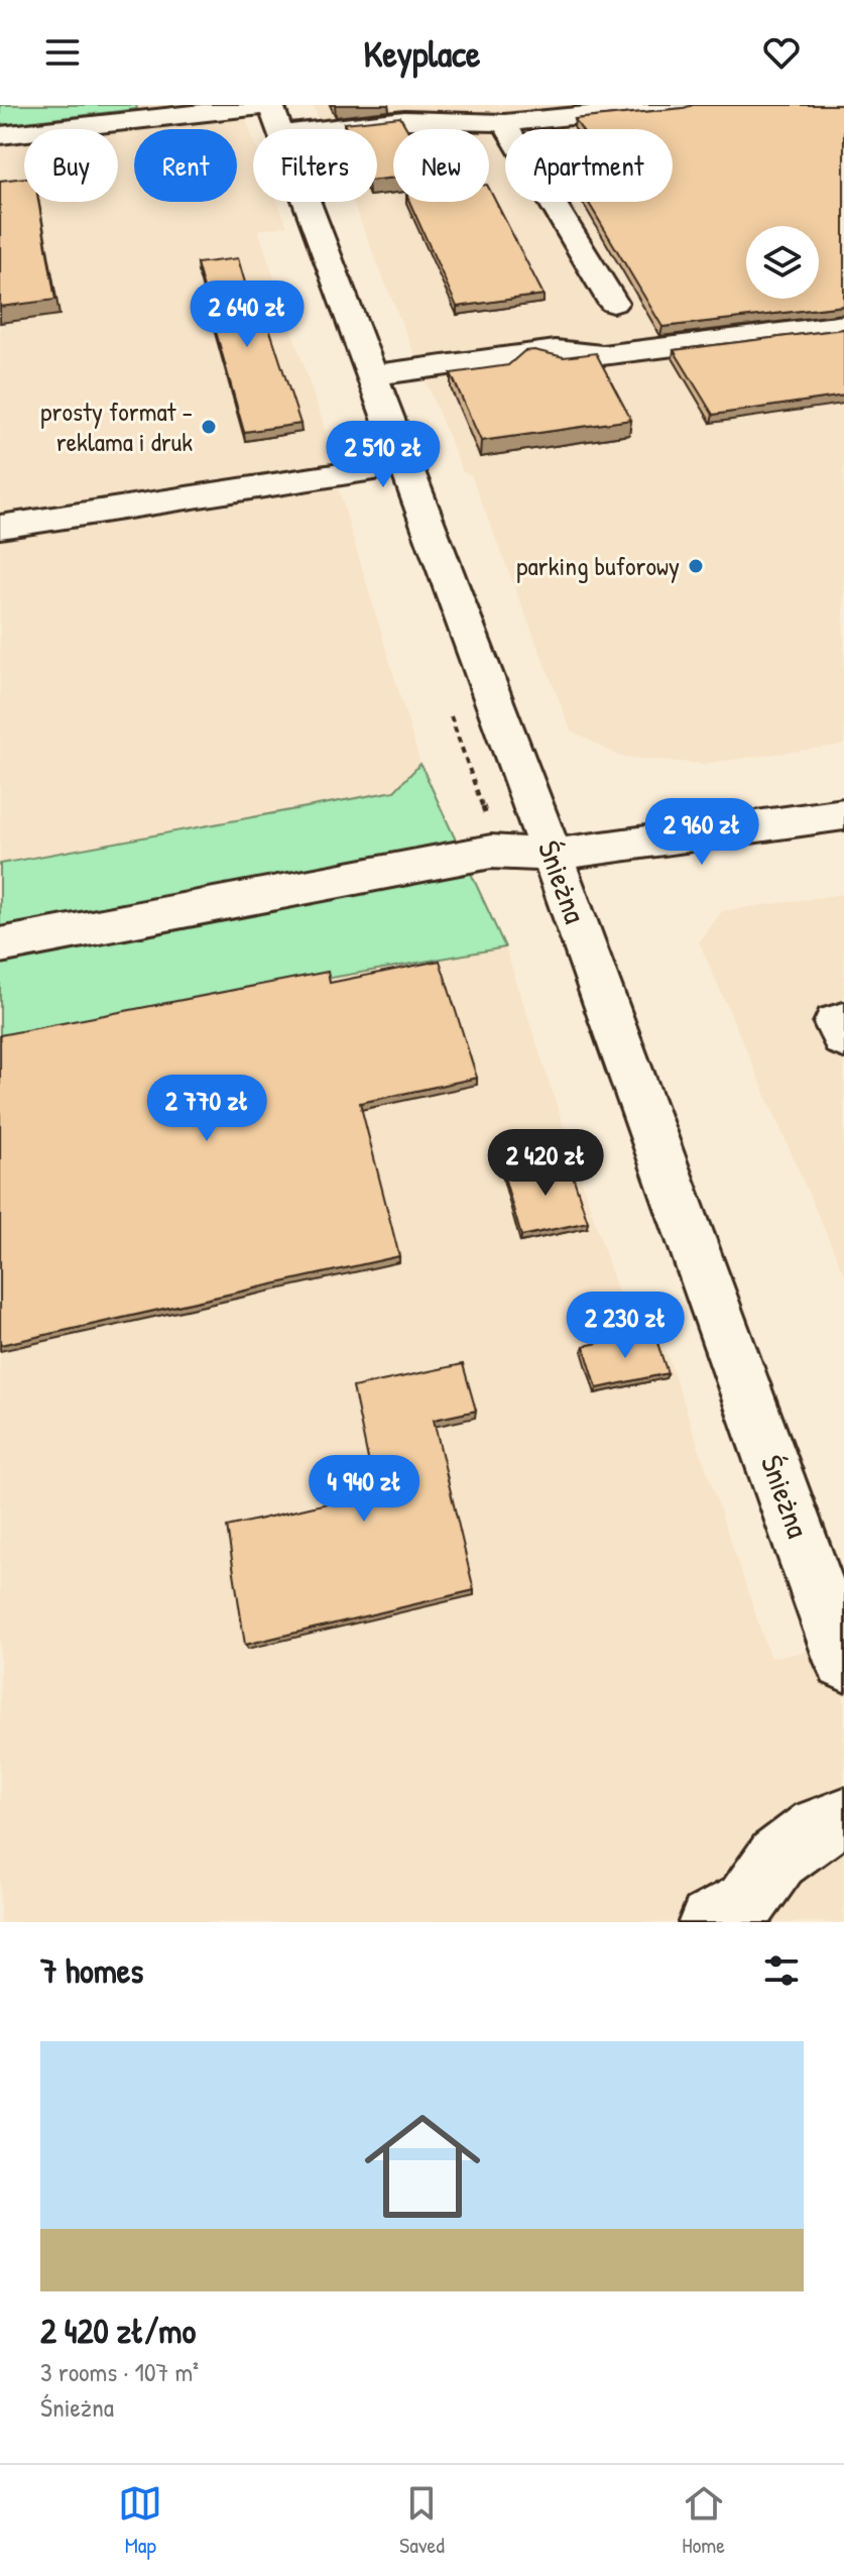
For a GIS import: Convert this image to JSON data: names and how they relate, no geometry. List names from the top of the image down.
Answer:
{
  "streets": {
    "street": ["Śnieżna"]
  },
  "places": ["prosty format - reklama i druk", "parking buforowy"],
  "page": {
    "header": "Keyplace",
    "chip": [
      "Buy",
      "Rent",
      "Filters",
      "New",
      "Apartment"
    ],
    "price": [
      "2 640 zł",
      "2 510 zł",
      "2 960 zł",
      "2 770 zł",
      "2 420 zł",
      "2 230 zł",
      "4 940 zł"
    ],
    "heading": "7 homes",
    "list": [
      {
        "name": "2 420 zł/mo",
        "note": "3 rooms · 107 m² · Śnieżna"
      }
    ],
    "tabs": ["Map", "Saved", "Home"]
  }
}
